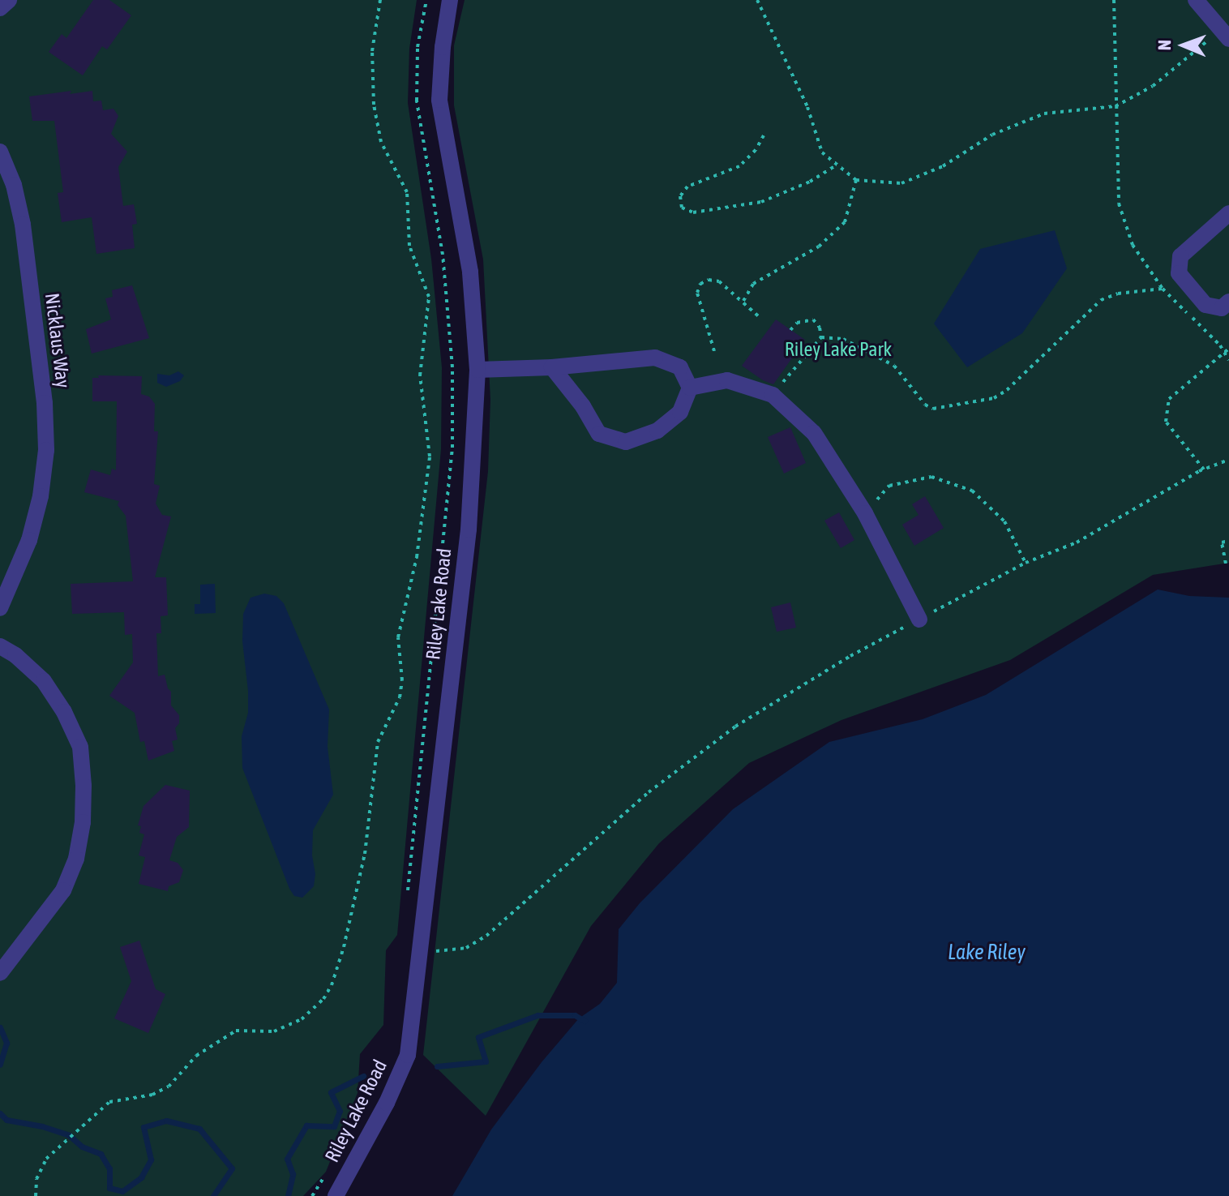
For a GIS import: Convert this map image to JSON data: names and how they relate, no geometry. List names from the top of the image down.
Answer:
{
  "streets": {
    "street": ["Nicklaus Way", "Riley Lake Road"]
  },
  "water": ["Lake Riley"],
  "parks": ["Riley Lake Park"],
  "north": "left"
}
